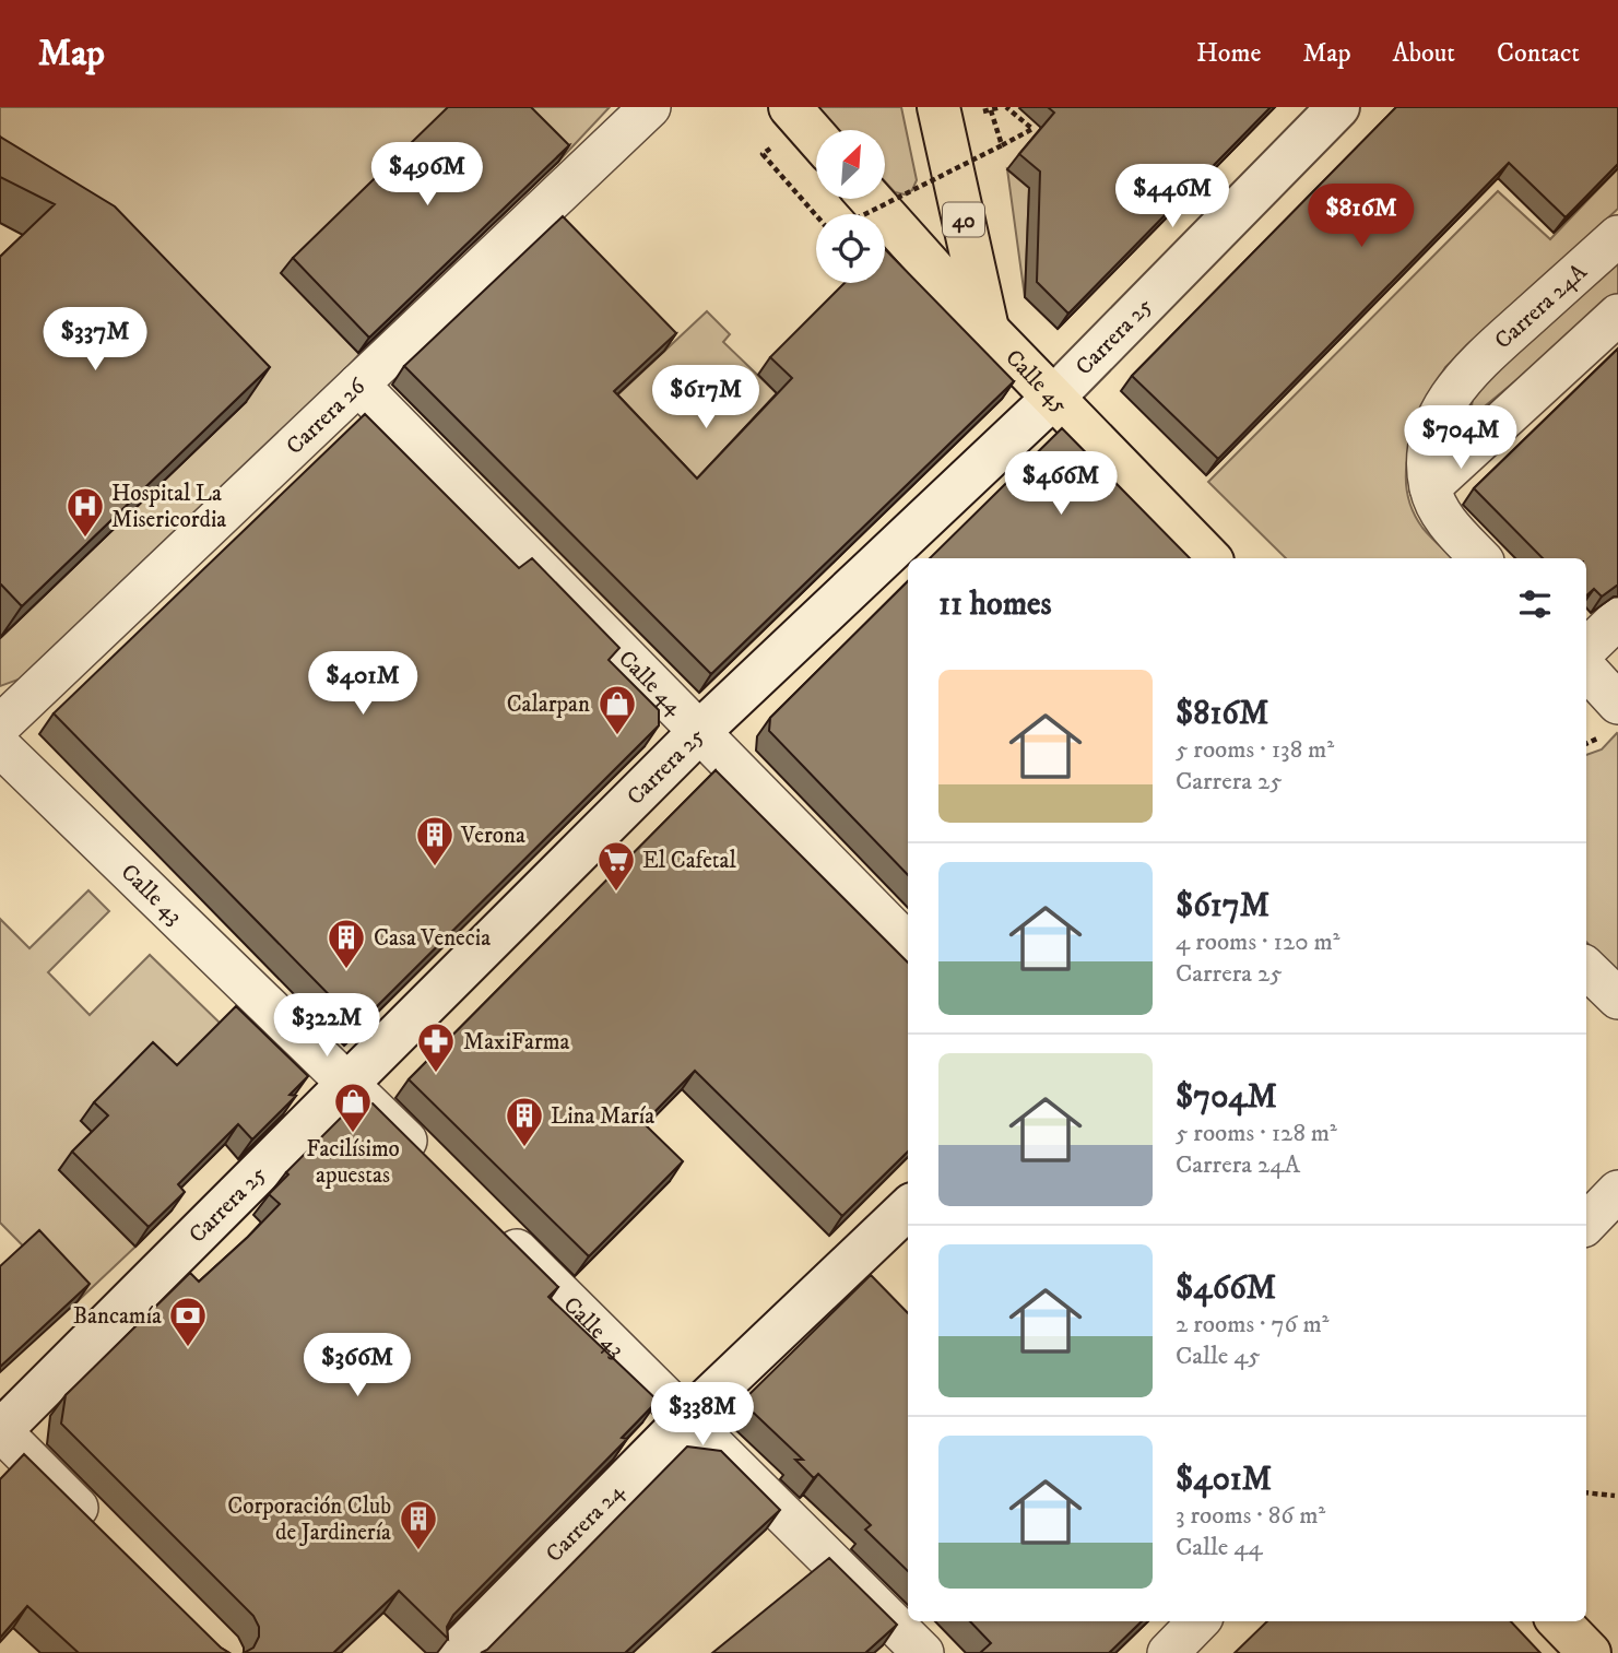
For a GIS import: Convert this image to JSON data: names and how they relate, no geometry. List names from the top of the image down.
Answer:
{
  "streets": {
    "highway": ["40", "Calle 45"],
    "main road": ["Carrera 25", "Carrera 24"],
    "street": [
      "Carrera 24A",
      "Carrera 26",
      "Calle 44",
      "Calle 43"
    ]
  },
  "crossings": [
    ["Carrera 25", "Calle 45"],
    ["Carrera 25", "Calle 44"],
    ["Carrera 25", "Calle 43"],
    ["Carrera 26", "Calle 44"],
    ["Calle 43", "Carrera 24"]
  ],
  "places": {
    "hospital": ["Hospital La Misericordia"],
    "shop": ["Calarpan", "Facilísimo apuestas"],
    "building": [
      "Verona",
      "Casa Venecia",
      "Lina María",
      "Corporación Club de Jardinería"
    ],
    "supermarket": ["El Cafetal"],
    "pharmacy": ["MaxiFarma"],
    "bank": ["Bancamía"]
  },
  "north": "top right",
  "page": {
    "header": "Map",
    "nav": [
      "Home",
      "Map",
      "About",
      "Contact"
    ],
    "price": [
      "$496M",
      "$446M",
      "$816M",
      "$337M",
      "$617M",
      "$704M",
      "$466M",
      "$401M",
      "$322M",
      "$366M",
      "$338M"
    ],
    "heading": "11 homes",
    "list": [
      {
        "name": "$816M",
        "note": "5 rooms · 138 m² · Carrera 25"
      },
      {
        "name": "$617M",
        "note": "4 rooms · 120 m² · Carrera 25"
      },
      {
        "name": "$704M",
        "note": "5 rooms · 128 m² · Carrera 24A"
      },
      {
        "name": "$466M",
        "note": "2 rooms · 76 m² · Calle 45"
      },
      {
        "name": "$401M",
        "note": "3 rooms · 86 m² · Calle 44"
      }
    ]
  }
}
